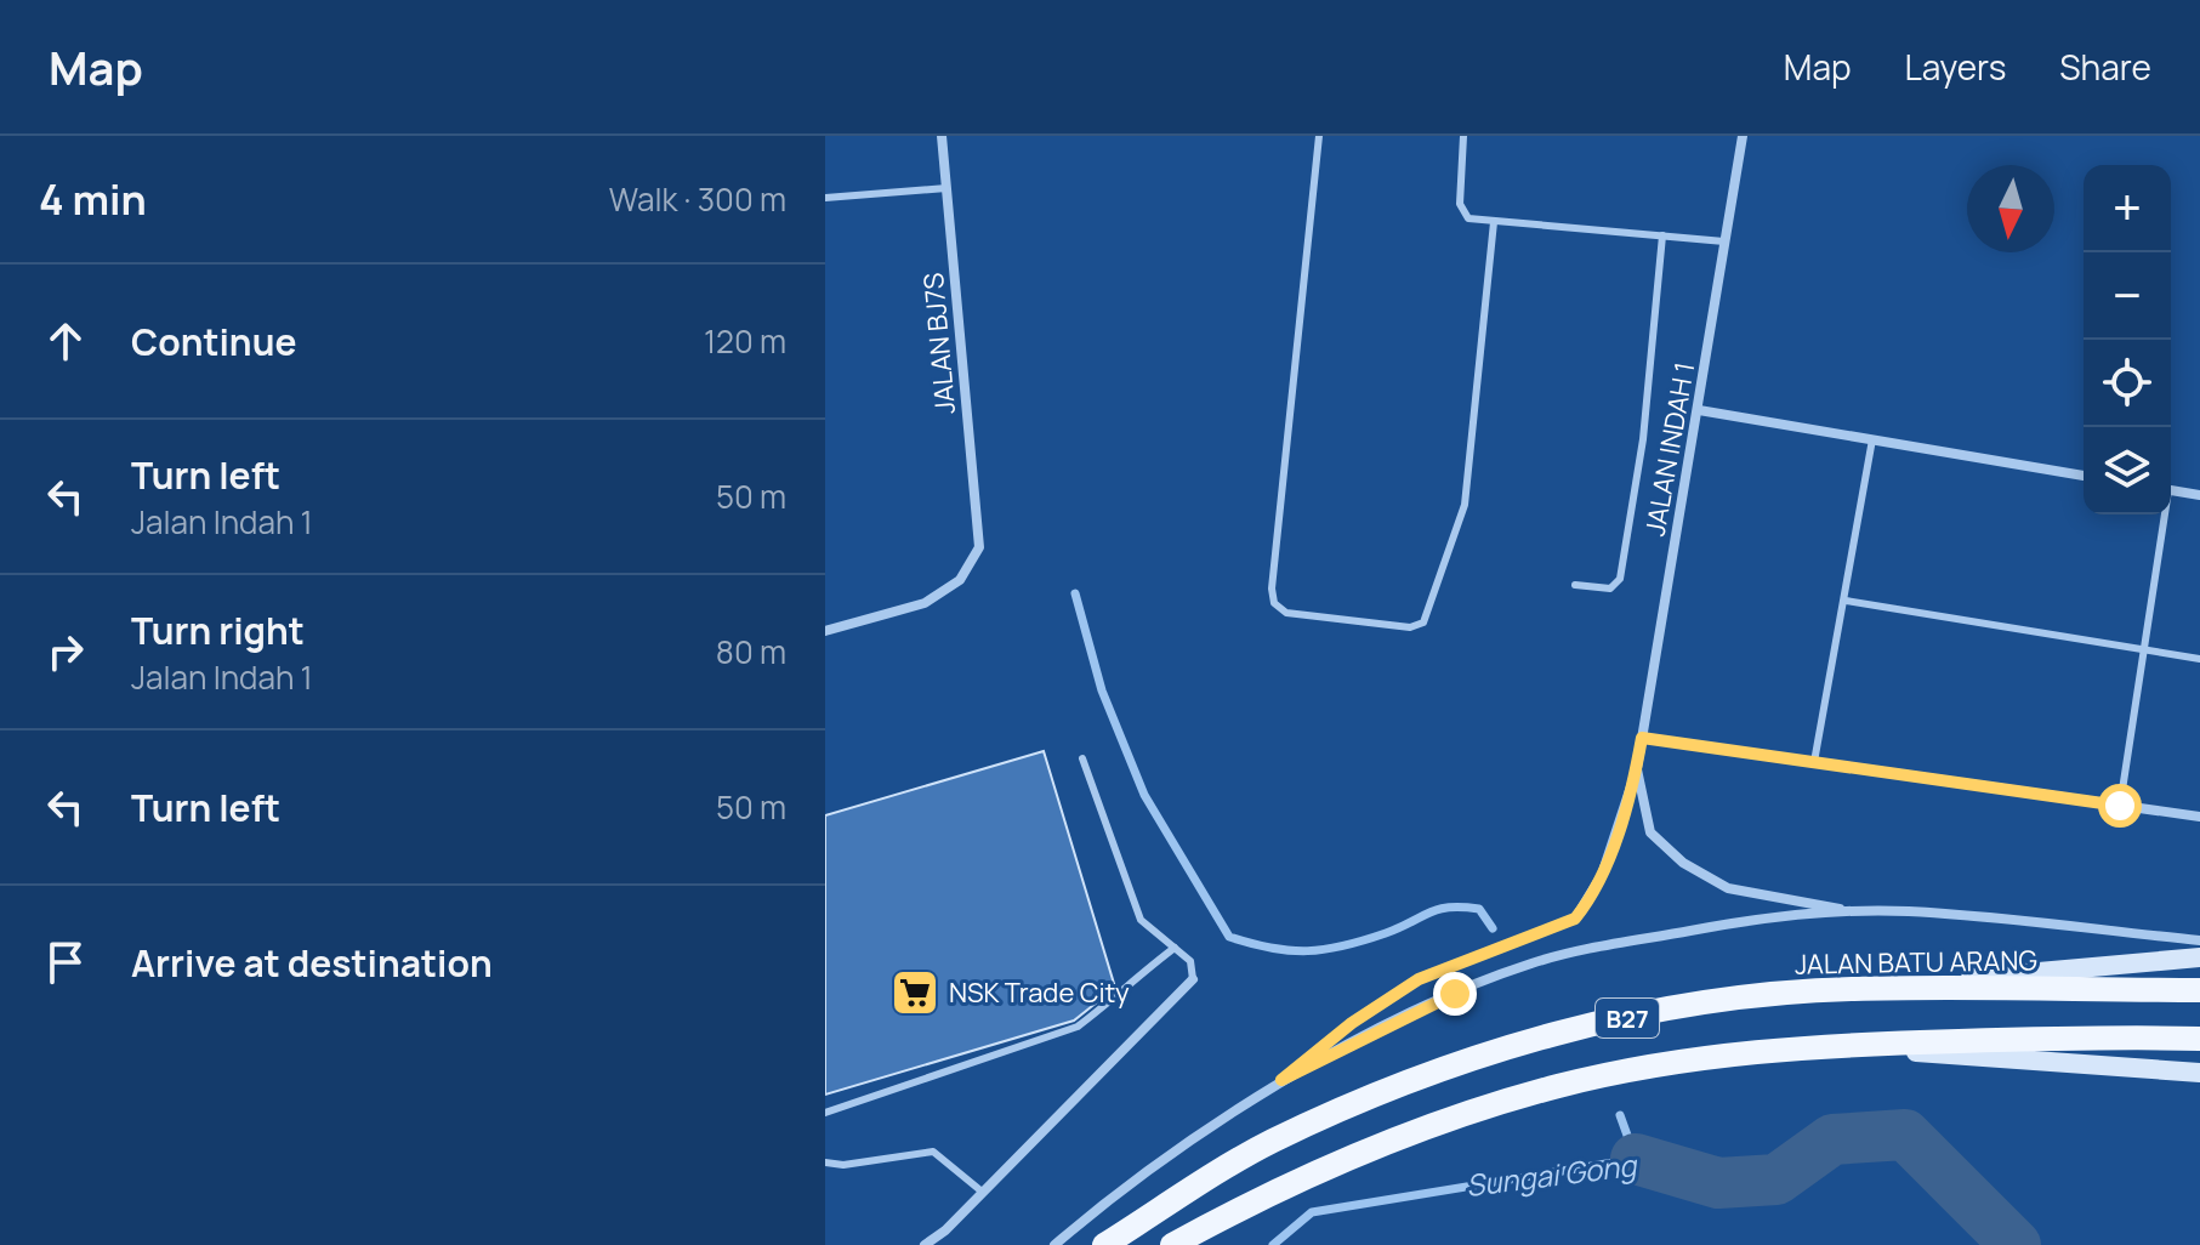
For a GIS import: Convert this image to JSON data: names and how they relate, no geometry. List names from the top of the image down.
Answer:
{
  "streets": {
    "main road": ["JALAN BATU ARANG", "B27"],
    "street": ["JALAN BJ7S", "JALAN INDAH 1"]
  },
  "water": ["Sungai Gong"],
  "places": {
    "supermarket": ["NSK Trade City"]
  },
  "north": "bottom",
  "page": {
    "header": "Map",
    "nav": ["Map", "Layers", "Share"],
    "heading": ["4 min", "Walk · 300 m"],
    "map_buttons": ["+", "−"],
    "list": [
      ["Continue", "120 m"],
      ["Turn left", "Jalan Indah 1", "50 m"],
      ["Turn right", "Jalan Indah 1", "80 m"],
      ["Turn left", "50 m"],
      "Arrive at destination"
    ]
  }
}
